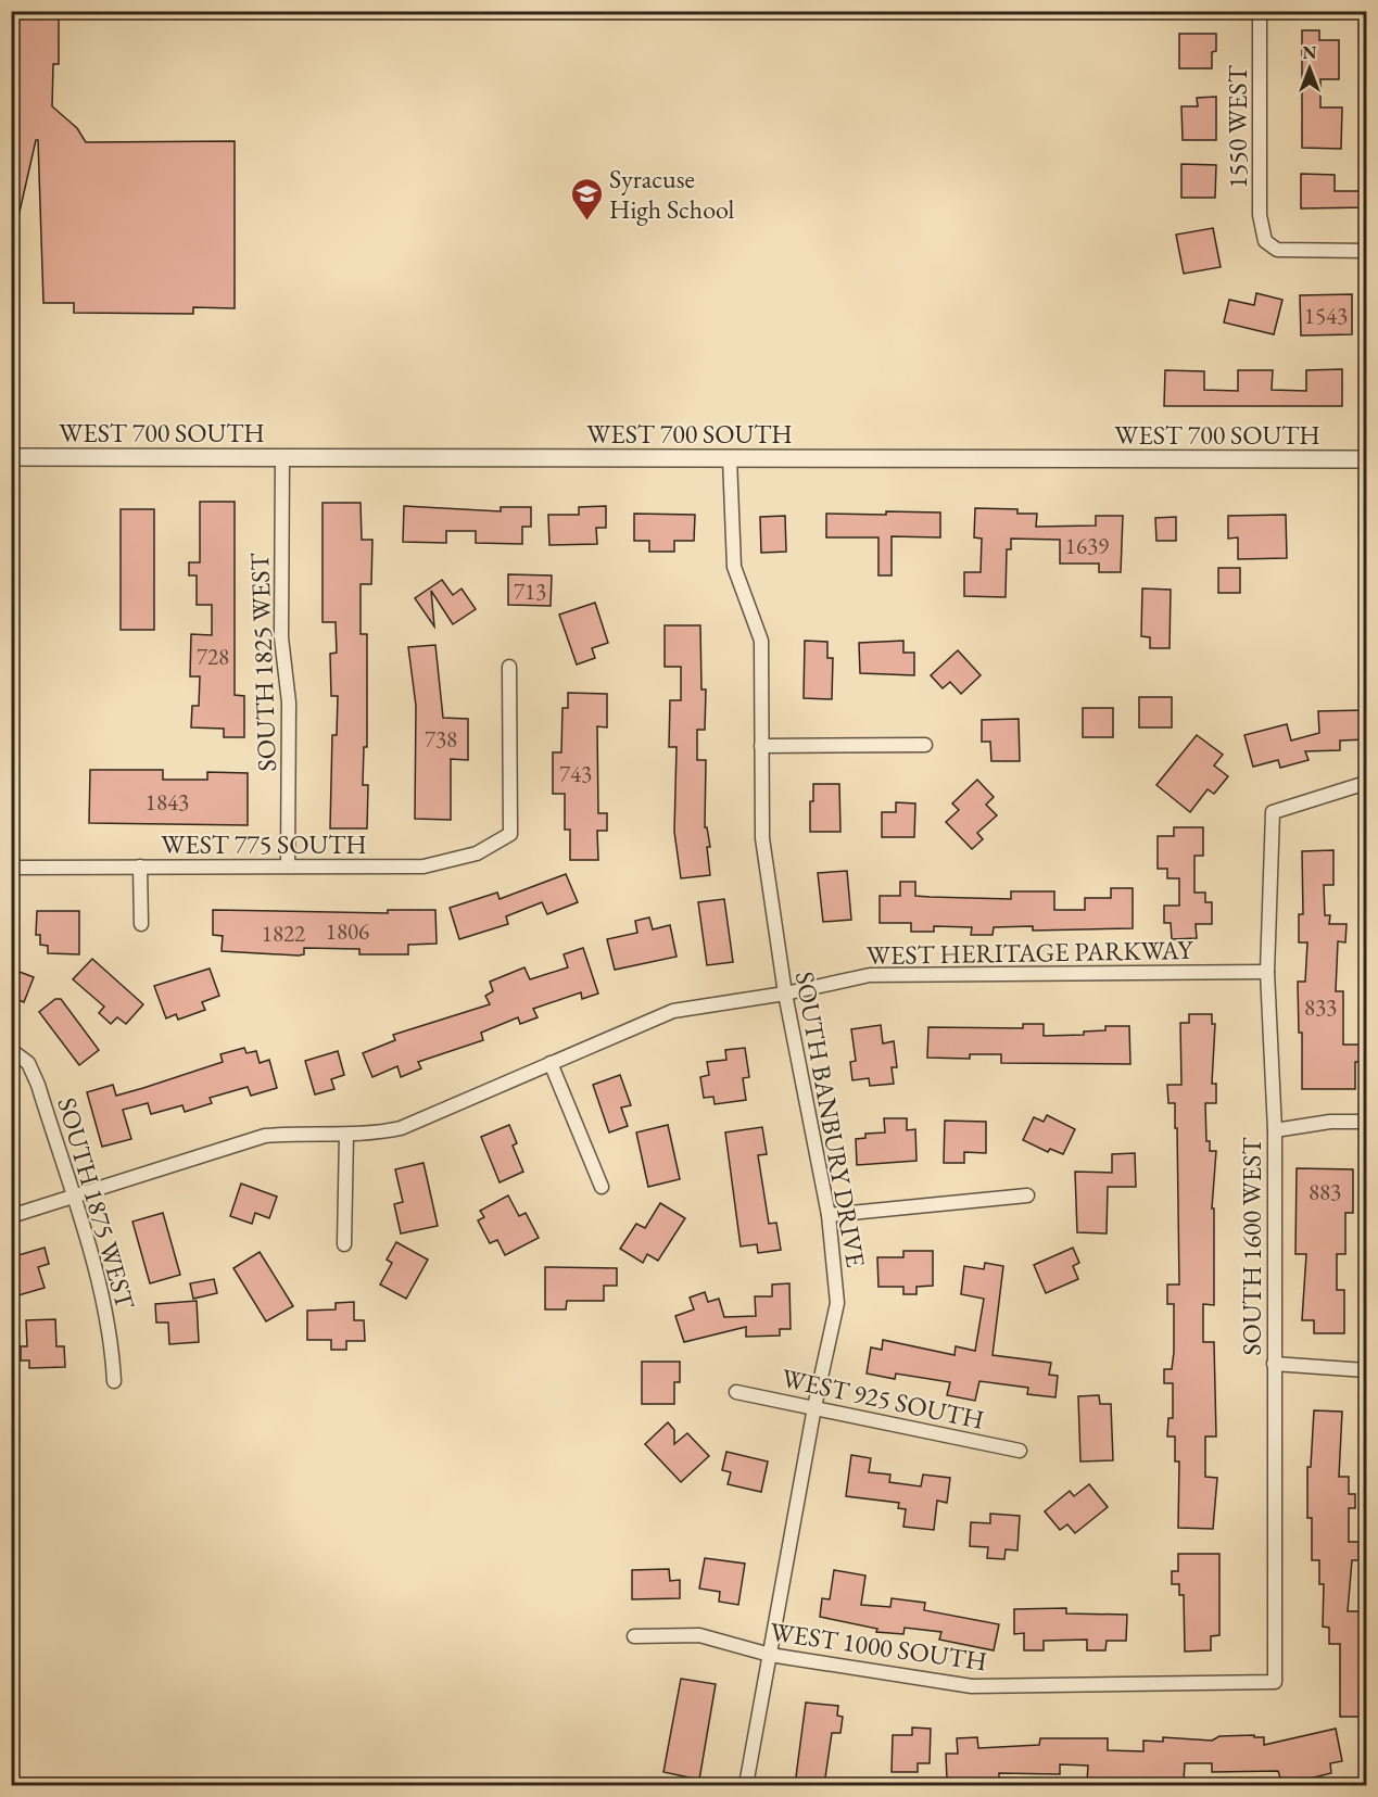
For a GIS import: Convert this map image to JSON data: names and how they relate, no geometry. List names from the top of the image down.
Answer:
{
  "streets": {
    "street": [
      "1550 WEST",
      "WEST 700 SOUTH",
      "SOUTH 1825 WEST",
      "WEST 775 SOUTH",
      "WEST HERITAGE PARKWAY",
      "SOUTH BANBURY DRIVE",
      "SOUTH 1875 WEST",
      "SOUTH 1600 WEST",
      "WEST 925 SOUTH",
      "WEST 1000 SOUTH"
    ]
  },
  "crossings": [
    ["WEST 700 SOUTH", "SOUTH 1825 WEST"],
    ["WEST 700 SOUTH", "SOUTH BANBURY DRIVE"],
    ["SOUTH 1825 WEST", "WEST 775 SOUTH"],
    ["WEST HERITAGE PARKWAY", "SOUTH BANBURY DRIVE"],
    ["WEST HERITAGE PARKWAY", "SOUTH 1875 WEST"],
    ["WEST HERITAGE PARKWAY", "SOUTH 1600 WEST"],
    ["SOUTH BANBURY DRIVE", "WEST 925 SOUTH"],
    ["SOUTH BANBURY DRIVE", "WEST 1000 SOUTH"],
    ["SOUTH 1600 WEST", "WEST 1000 SOUTH"]
  ],
  "places": {
    "school or university": ["Syracuse High School"]
  },
  "house_numbers": [
    "1543",
    "1639",
    "713",
    "728",
    "738",
    "743",
    "1843",
    "1806",
    "1822",
    "833",
    "883"
  ],
  "north": "top"
}
